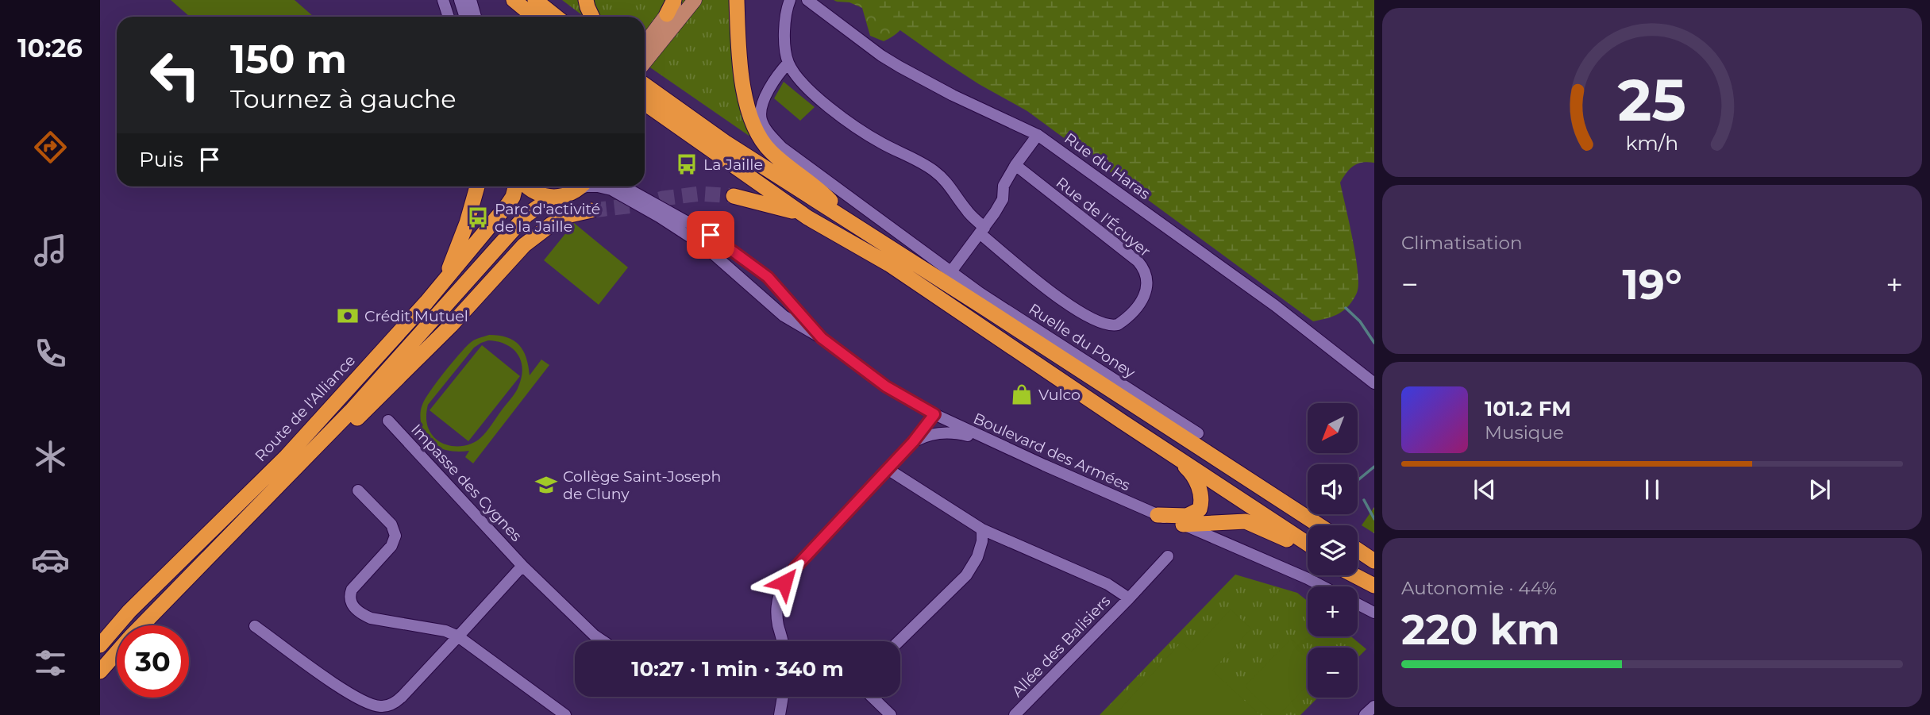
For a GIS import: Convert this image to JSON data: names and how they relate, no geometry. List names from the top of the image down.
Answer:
{
  "streets": {
    "highway": ["Route de l'Alliance"],
    "street": [
      "Rue du Haras",
      "Rue de l'Écuyer",
      "Ruelle du Poney",
      "Boulevard des Armées",
      "Impasse des Cygnes",
      "Allée des Balisiers"
    ]
  },
  "crossings": [
    ["Rue de l'Écuyer", "Ruelle du Poney"]
  ],
  "places": {
    "bus stop": ["La Jaille", "Parc d'activité de la Jaille"],
    "bank": ["Crédit Mutuel"],
    "shop": ["Vulco"],
    "school or university": ["Collège Saint-Joseph de Cluny"]
  },
  "north": "bottom left",
  "page": {
    "tabs": "10:26",
    "turn": ["150 m", "Tournez à gauche"],
    "then": "Puis",
    "tile": [
      "Climatisation",
      ["Autonomie · 44%", "220 km"]
    ],
    "heat": ["−", "19°", "+"],
    "song": ["101.2 FM", "Musique"],
    "map_buttons": ["+", "−"],
    "limit": "30",
    "trip": "10:27 · 1 min · 340 m",
    "gauge": ["25", "km/h"]
  }
}
